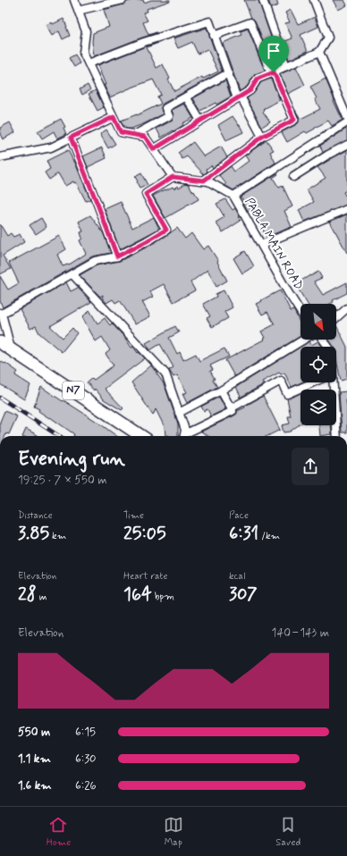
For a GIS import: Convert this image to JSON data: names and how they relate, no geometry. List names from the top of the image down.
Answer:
{
  "streets": {
    "highway": ["N7"],
    "street": ["PABLA MAIN ROAD"]
  },
  "north": "bottom right",
  "page": {
    "heading": ["Evening run", "19:25 · 7 × 550 m"],
    "stats": [
      ["Distance", "3.85 km"],
      ["Time", "25:05"],
      ["Pace", "6:31 /km"],
      ["Elevation", "28 m"],
      ["Heart rate", "164 bpm"],
      ["kcal", "307"]
    ],
    "chart": ["Elevation", "140–143 m"],
    "list": [
      {
        "name": "550 m",
        "note": "6:15"
      },
      {
        "name": "1.1 km",
        "note": "6:30"
      },
      {
        "name": "1.6 km",
        "note": "6:26"
      }
    ],
    "tabs": ["Home", "Map", "Saved"]
  }
}
